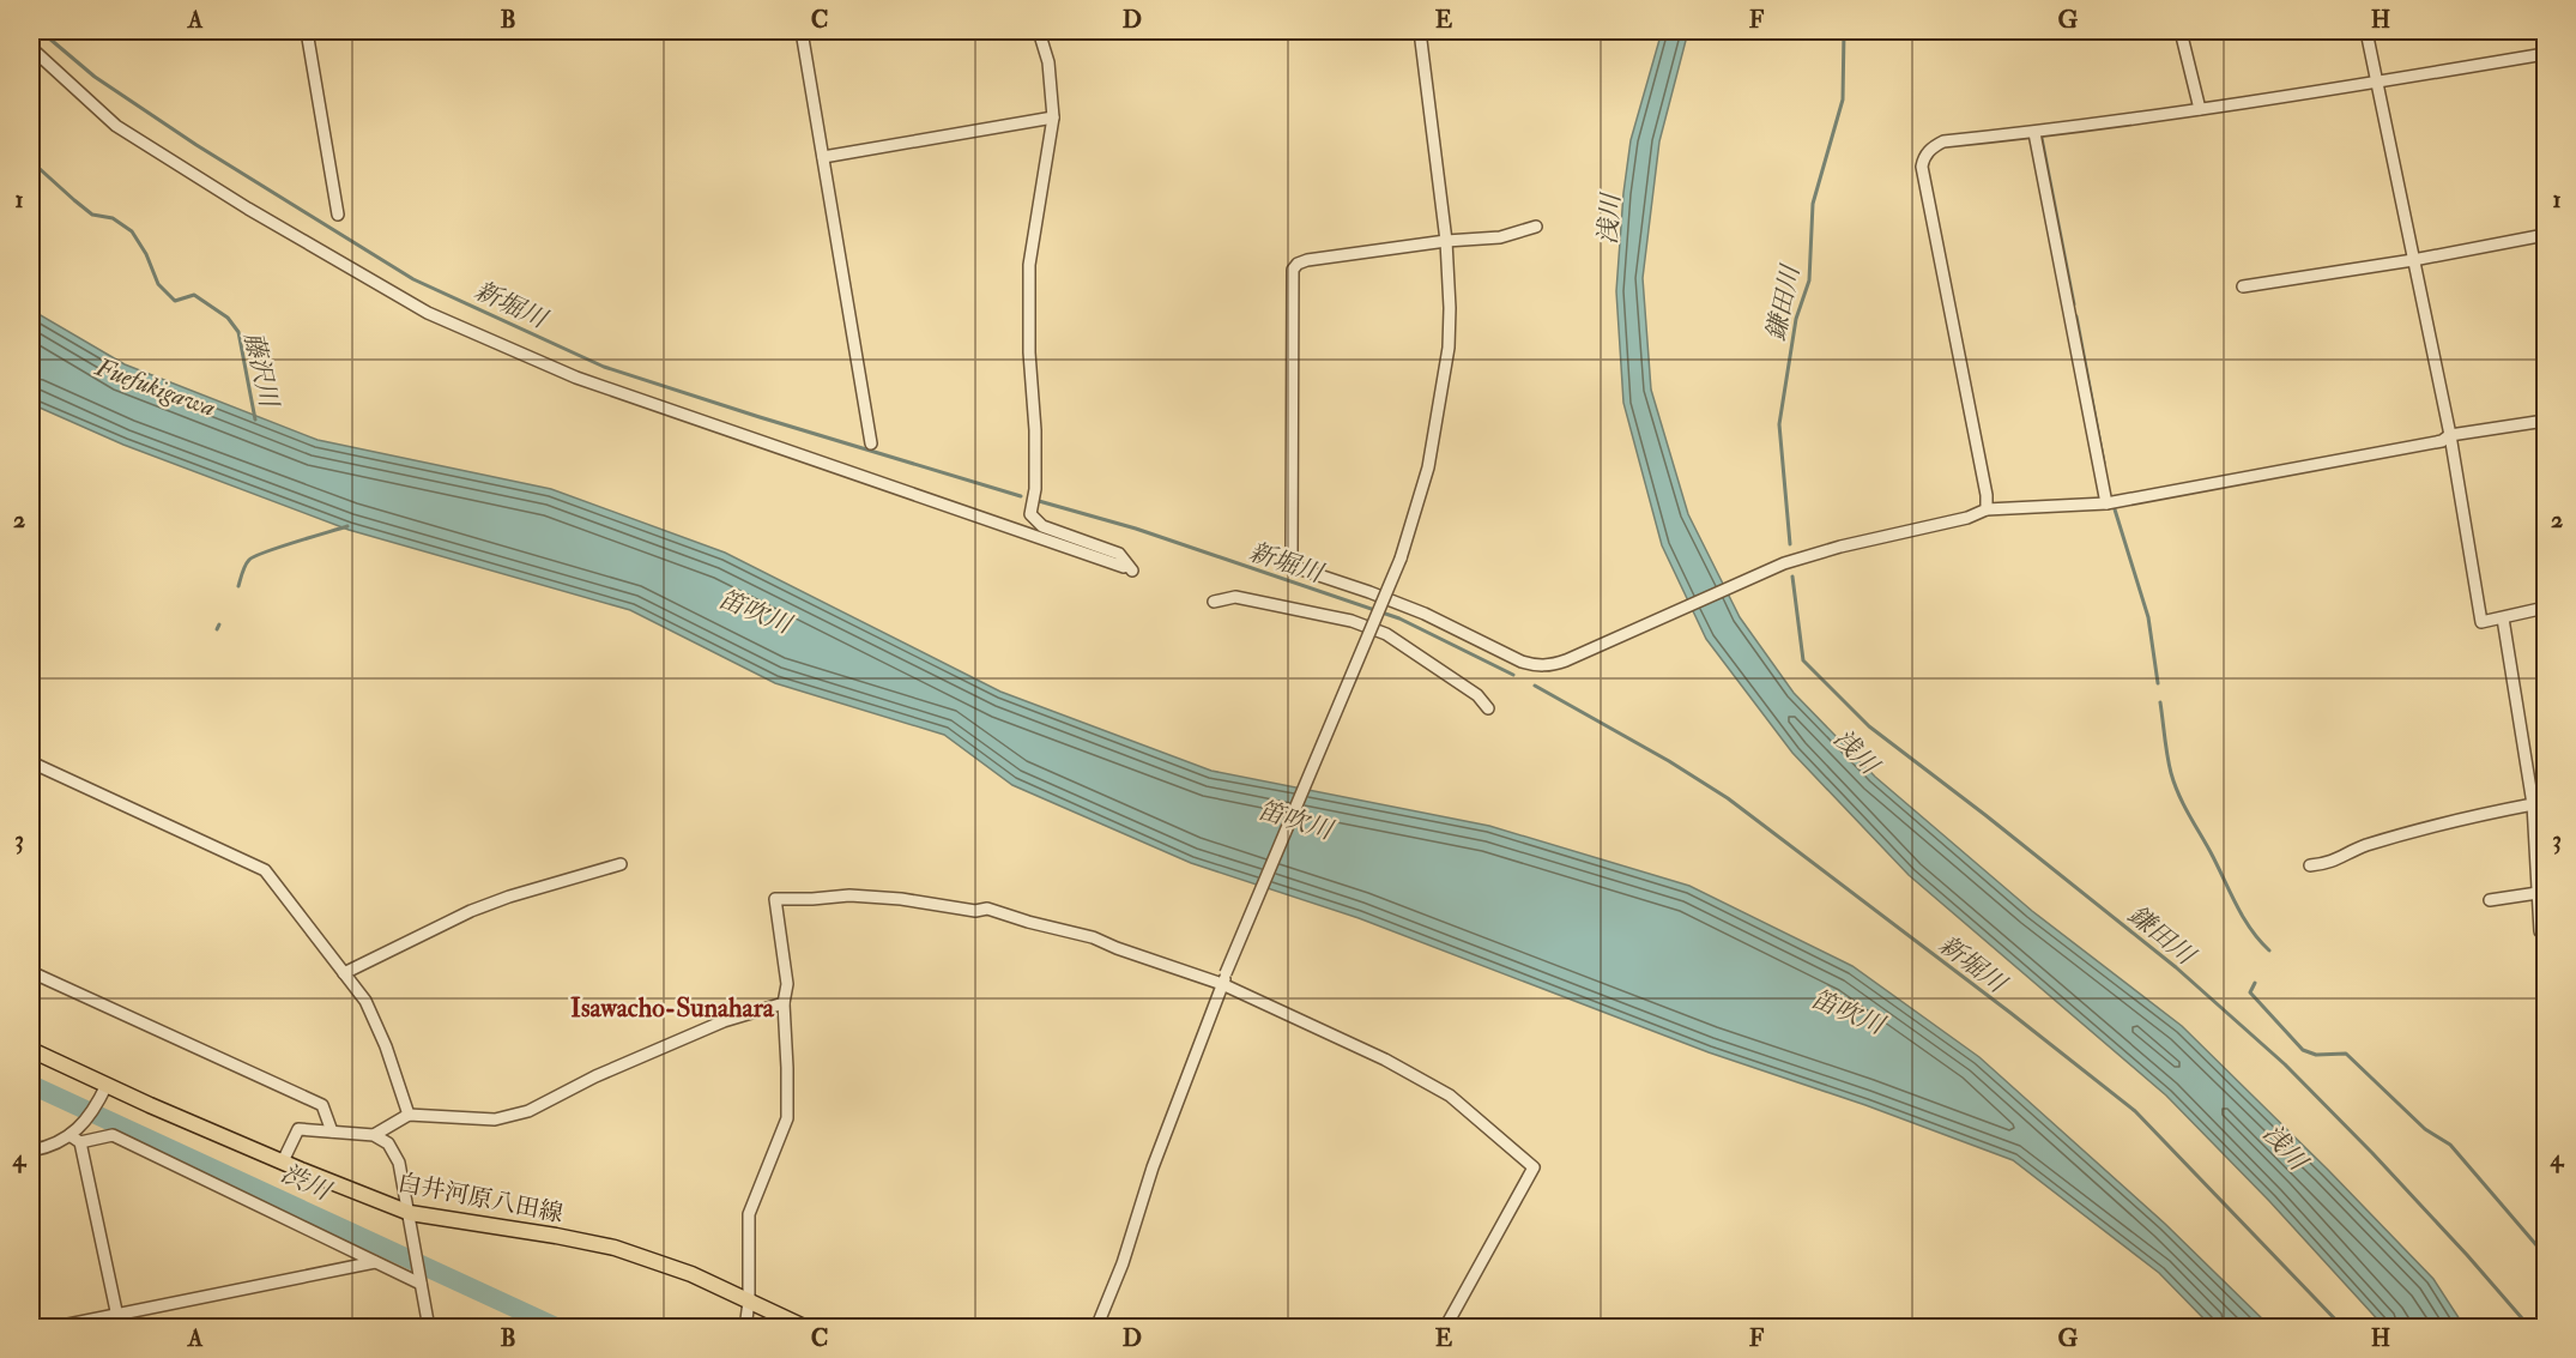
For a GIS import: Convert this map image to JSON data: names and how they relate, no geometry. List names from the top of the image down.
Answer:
{
  "streets": {
    "main road": ["白井河原八田線"]
  },
  "districts": ["Isawacho-Sunahara"],
  "water": [
    "浅川",
    "鎌田川",
    "新堀川",
    "藤沢川",
    "Fuefukigawa",
    "笛吹川",
    "渋川"
  ],
  "grid": {
    "columns": [
      "A",
      "B",
      "C",
      "D",
      "E",
      "F",
      "G",
      "H"
    ],
    "rows": [
      "1",
      "2",
      "3",
      "4"
    ]
  }
}
